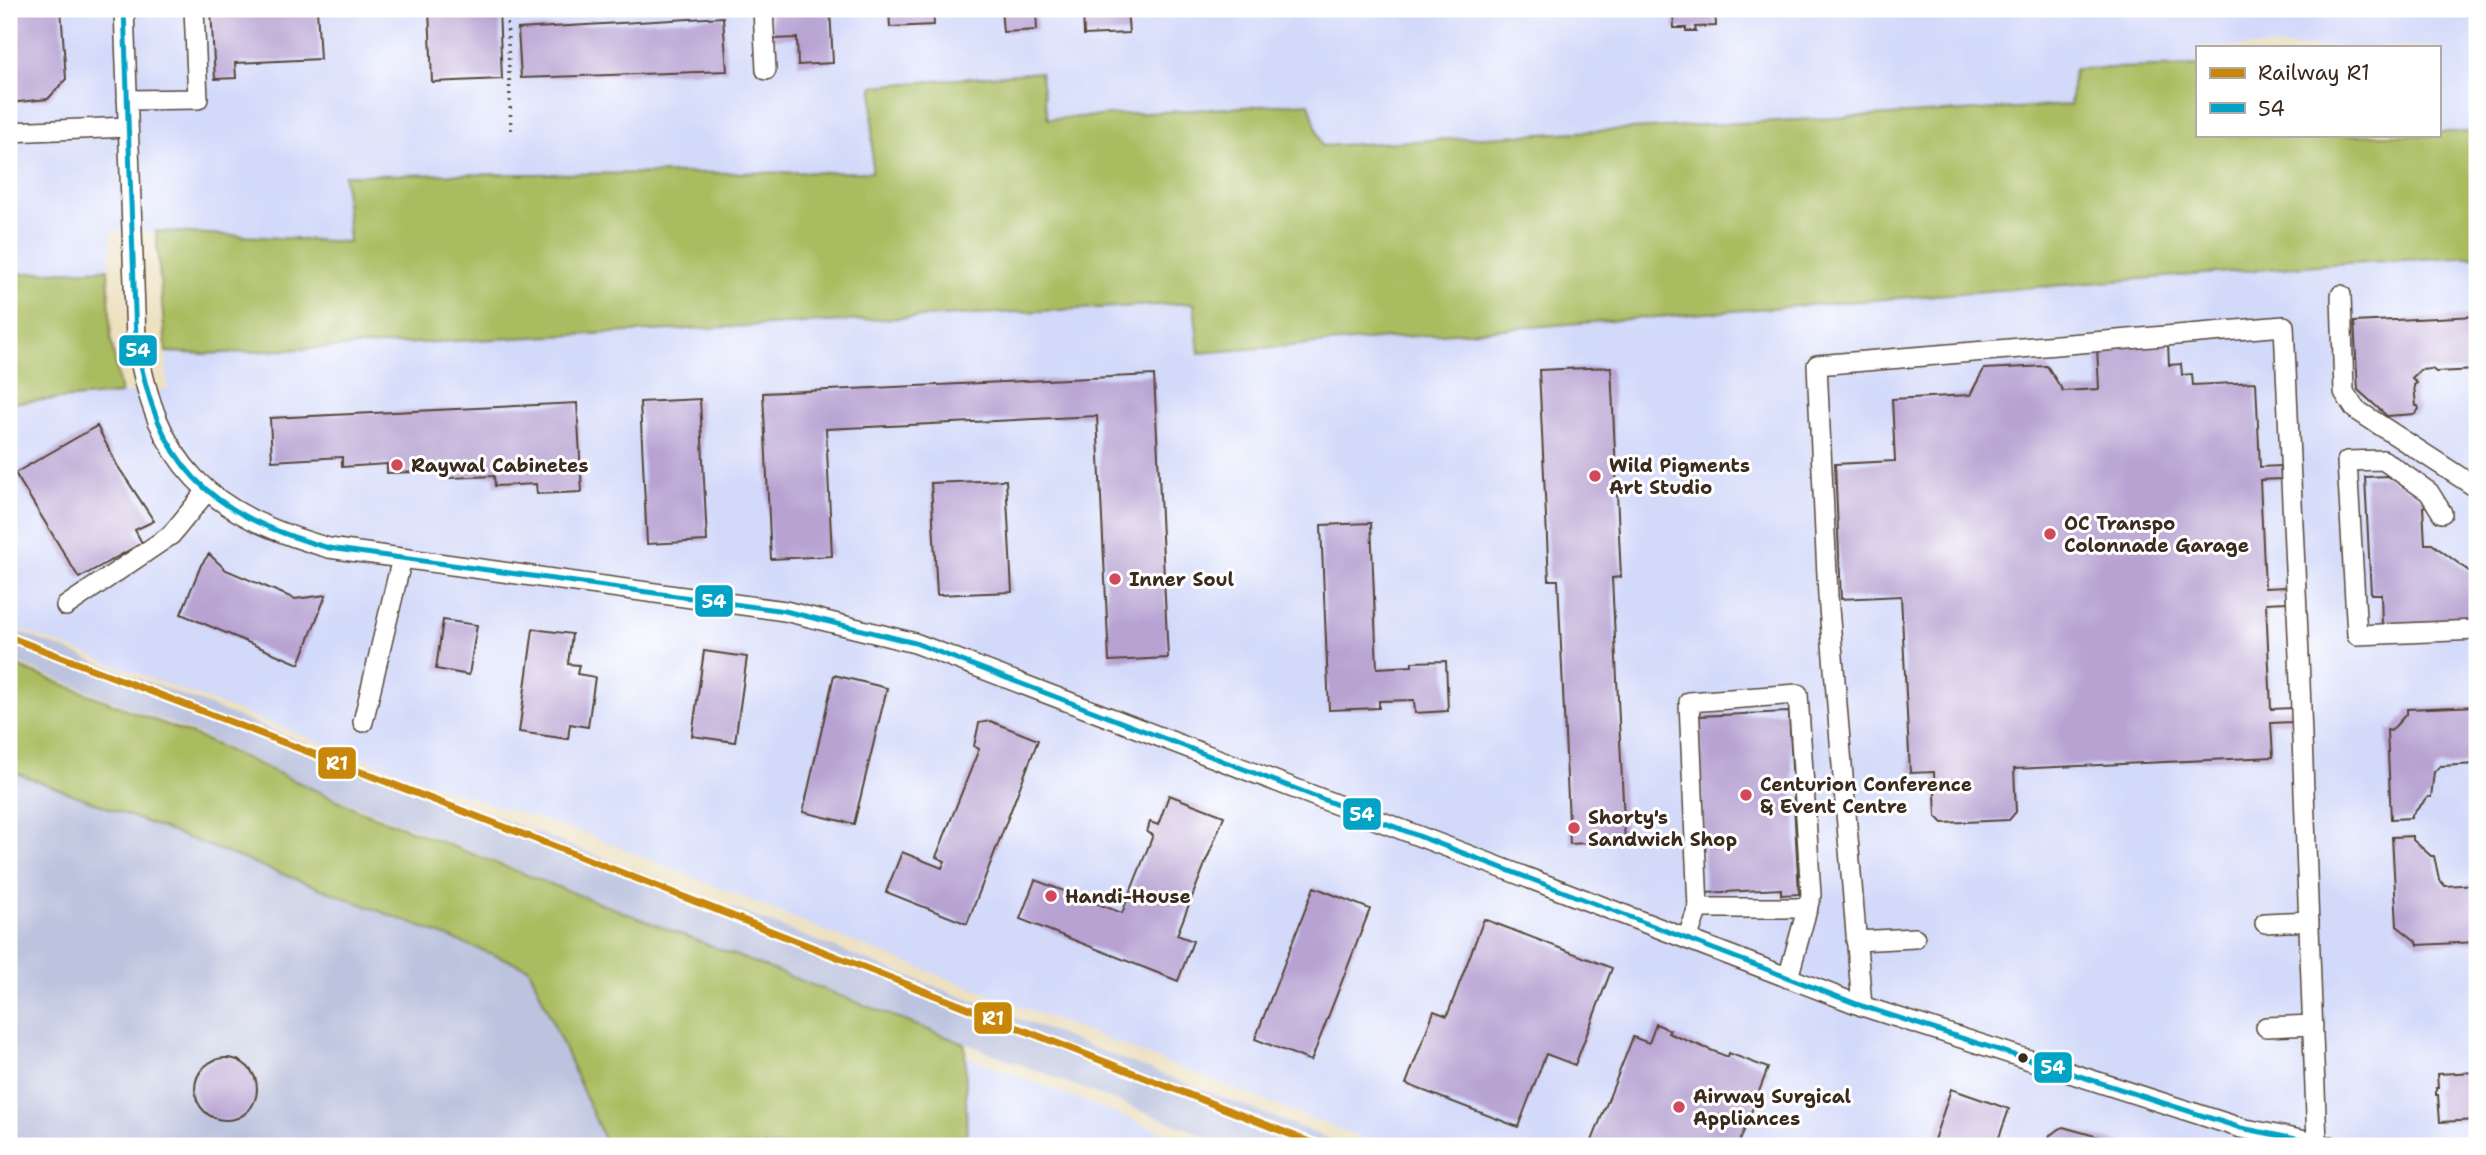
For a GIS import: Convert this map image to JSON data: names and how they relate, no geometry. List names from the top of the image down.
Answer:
{
  "places": [
    "Raywal Cabinetes",
    "Wild Pigments Art Studio",
    "OC Transpo Colonnade Garage",
    "Inner Soul",
    "Centurion Conference & Event Centre",
    "Shorty's Sandwich Shop",
    "Handi-House",
    "Airway Surgical Appliances"
  ],
  "lines": ["transit line 54", "rail line R1"],
  "legend": ["Railway R1", "54"]
}
